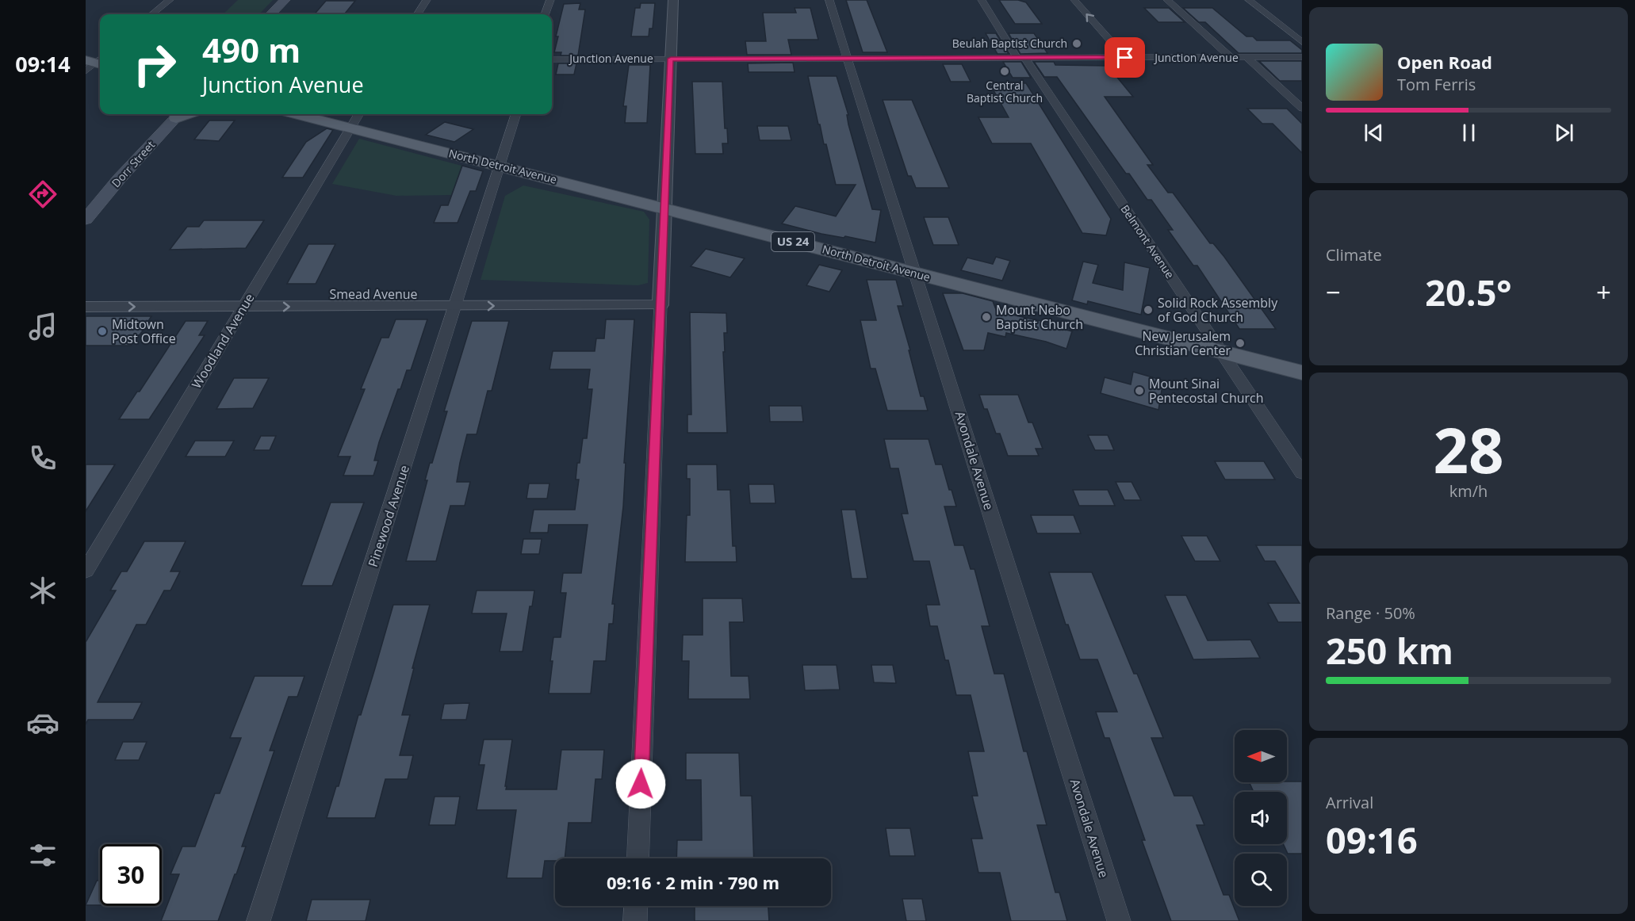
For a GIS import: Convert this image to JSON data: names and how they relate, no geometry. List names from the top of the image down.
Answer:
{
  "streets": {
    "main road": ["Dorr Street", "North Detroit Avenue", "US 24"],
    "street": [
      "Junction Avenue",
      "Belmont Avenue",
      "Smead Avenue",
      "Woodland Avenue",
      "Avondale Avenue",
      "Pinewood Avenue"
    ]
  },
  "crossings": [
    ["Junction Avenue", "Belmont Avenue"],
    ["Junction Avenue", "Avondale Avenue"],
    ["North Detroit Avenue", "Belmont Avenue"],
    ["North Detroit Avenue", "Woodland Avenue"],
    ["North Detroit Avenue", "Avondale Avenue"],
    ["North Detroit Avenue", "Pinewood Avenue"],
    ["Smead Avenue", "Woodland Avenue"],
    ["Smead Avenue", "Pinewood Avenue"]
  ],
  "places": [
    "Beulah Baptist Church",
    "Central Baptist Church",
    "Solid Rock Assembly of God Church",
    "Mount Nebo Baptist Church",
    "Midtown Post Office",
    "New Jerusalem Christian Center",
    "Mount Sinai Pentecostal Church"
  ],
  "north": "left",
  "page": {
    "tabs": "09:14",
    "turn": ["490 m", "Junction Avenue"],
    "song": ["Open Road", "Tom Ferris"],
    "tile": [
      "Climate",
      ["28", "km/h"],
      ["Range · 50%", "250 km"],
      ["Arrival", "09:16"]
    ],
    "heat": ["−", "20.5°", "+"],
    "limit": "30",
    "trip": "09:16 · 2 min · 790 m"
  }
}
